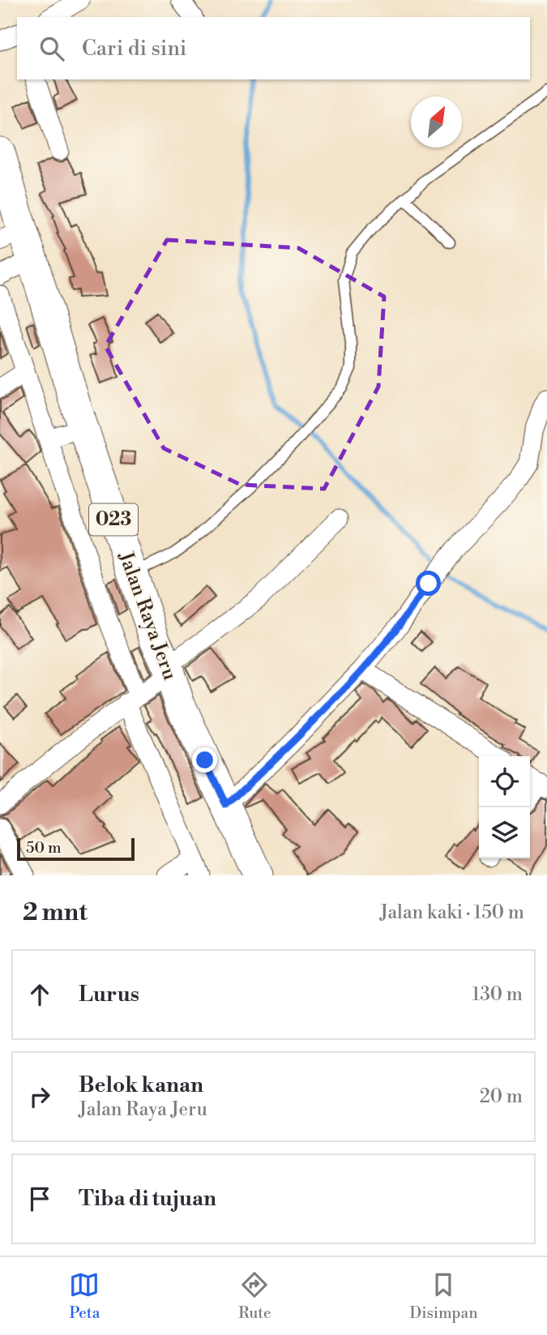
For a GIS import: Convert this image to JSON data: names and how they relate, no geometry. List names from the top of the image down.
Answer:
{
  "streets": {
    "main road": ["023", "Jalan Raya Jeru"]
  },
  "scale_bar": "50 m",
  "north": "top right",
  "page": {
    "search": "Cari di sini",
    "scale": "50 m",
    "heading": ["2 mnt", "Jalan kaki · 150 m"],
    "list": [
      ["Lurus", "130 m"],
      ["Belok kanan", "Jalan Raya Jeru", "20 m"],
      "Tiba di tujuan"
    ],
    "nav": ["Peta", "Rute", "Disimpan"]
  }
}
